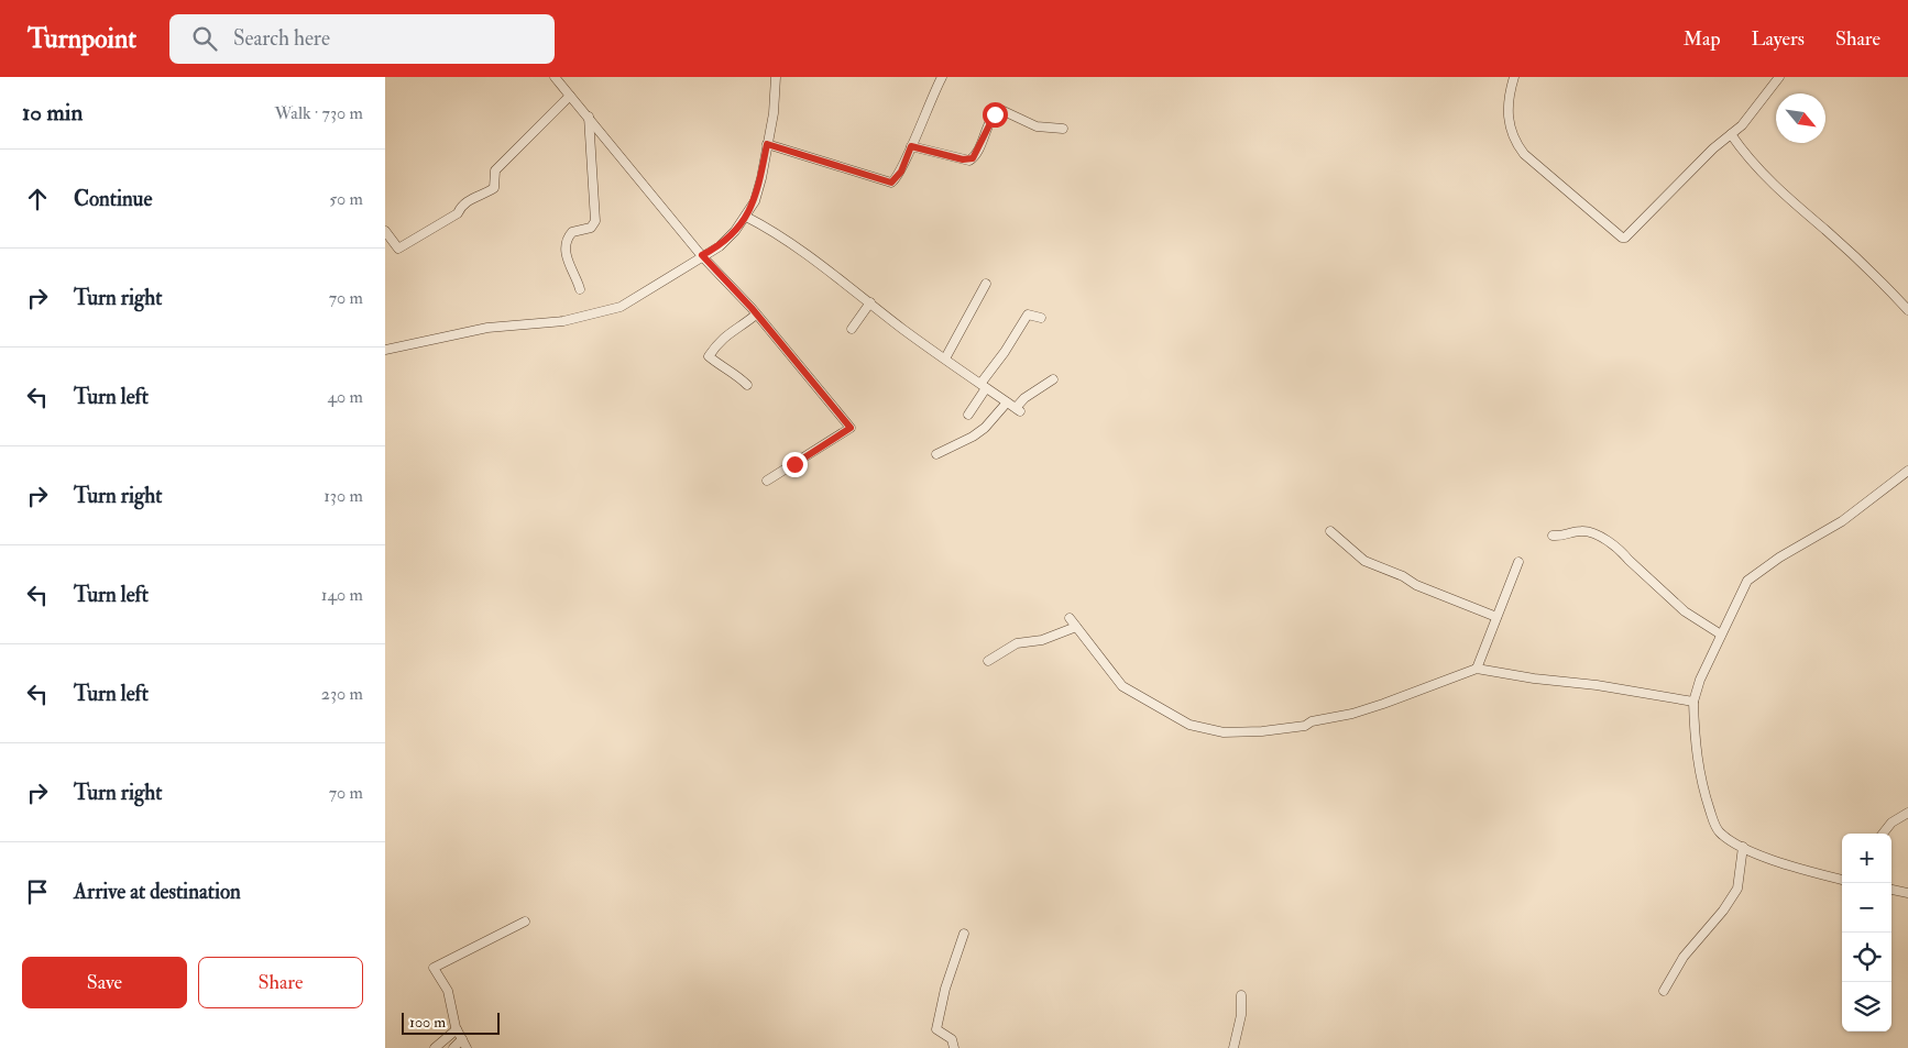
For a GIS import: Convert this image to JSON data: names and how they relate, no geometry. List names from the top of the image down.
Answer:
{
  "scale_bar": "100 m",
  "north": "bottom right",
  "page": {
    "header": "Turnpoint",
    "search": "Search here",
    "nav": ["Map", "Layers", "Share"],
    "heading": ["10 min", "Walk · 730 m"],
    "list": [
      ["Continue", "50 m"],
      ["Turn right", "70 m"],
      ["Turn left", "40 m"],
      ["Turn right", "130 m"],
      ["Turn left", "140 m"],
      ["Turn left", "230 m"],
      ["Turn right", "70 m"],
      "Arrive at destination"
    ],
    "map_buttons": ["+", "−"],
    "buttons": ["Save", "Share"],
    "scale": "100 m"
  }
}
